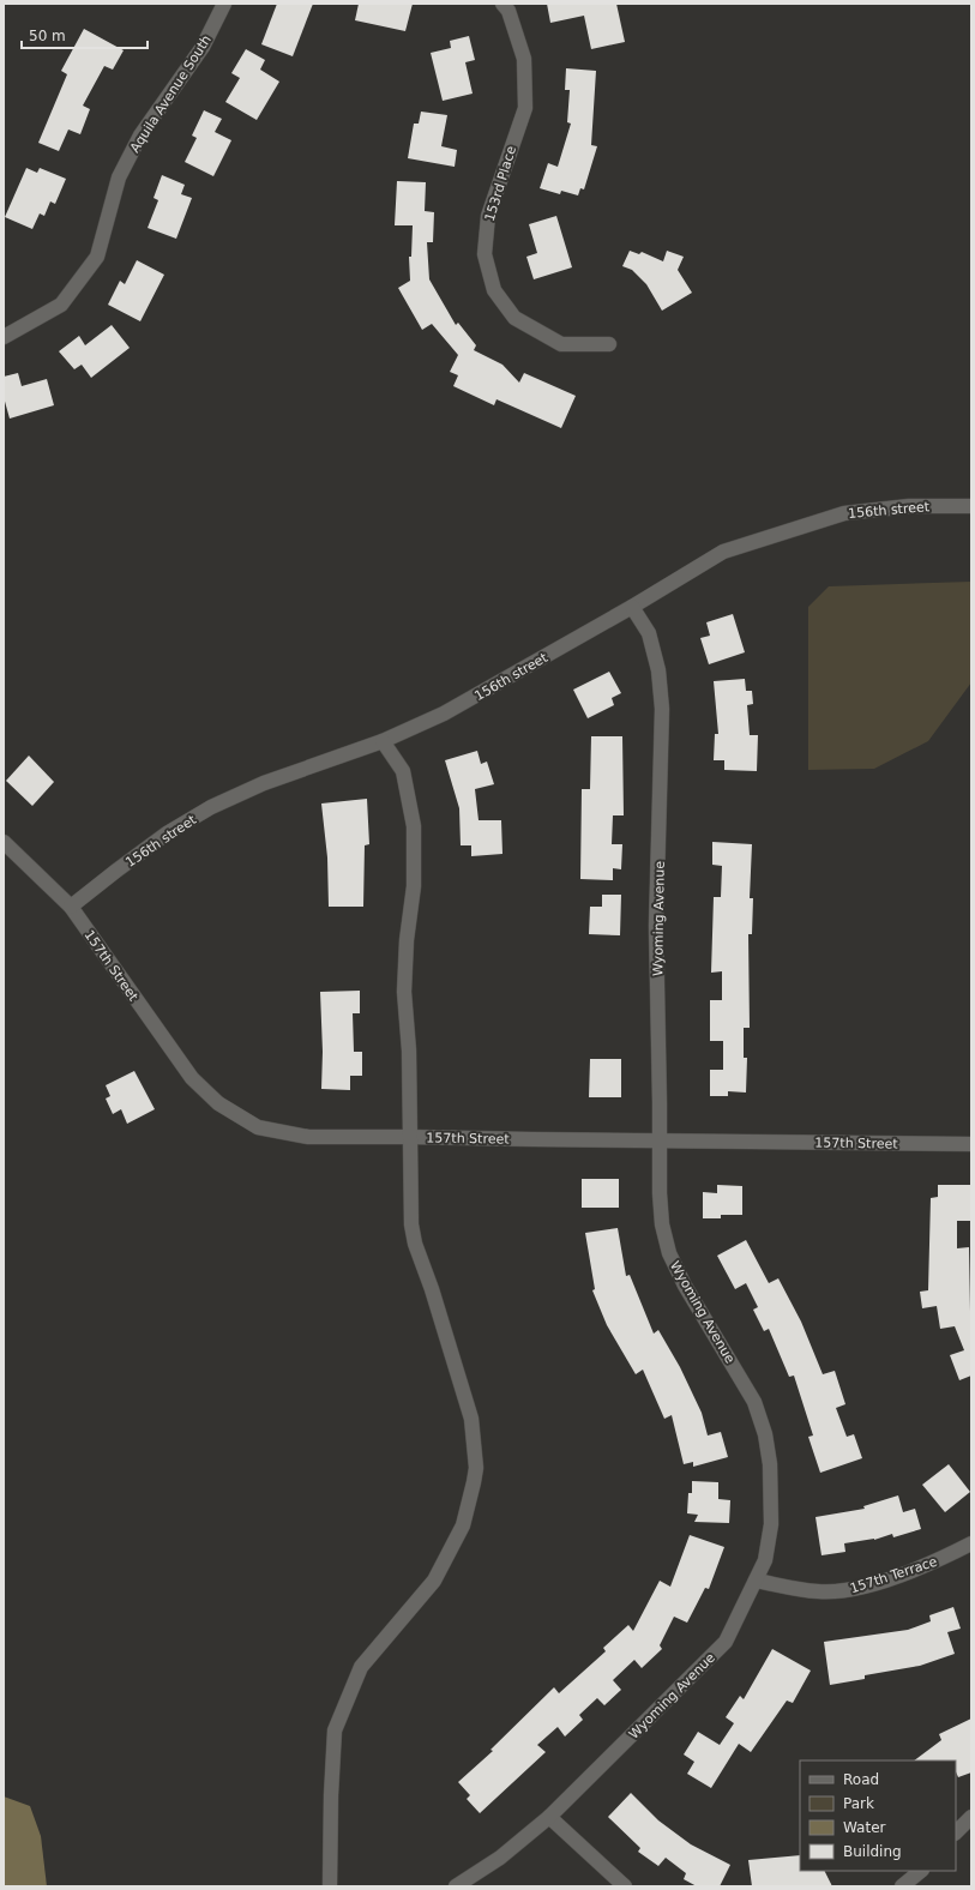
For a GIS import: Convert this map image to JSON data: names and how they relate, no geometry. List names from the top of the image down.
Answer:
{
  "streets": {
    "street": [
      "Aquila Avenue South",
      "153rd Place",
      "156th street",
      "Wyoming Avenue",
      "157th Street",
      "157th Terrace"
    ]
  },
  "crossings": [
    ["156th street", "Wyoming Avenue"],
    ["156th street", "157th Street"],
    ["Wyoming Avenue", "157th Street"],
    ["Wyoming Avenue", "157th Terrace"]
  ],
  "legend": [
    "Road",
    "Park",
    "Water",
    "Building"
  ],
  "scale_bar": "50 m"
}
